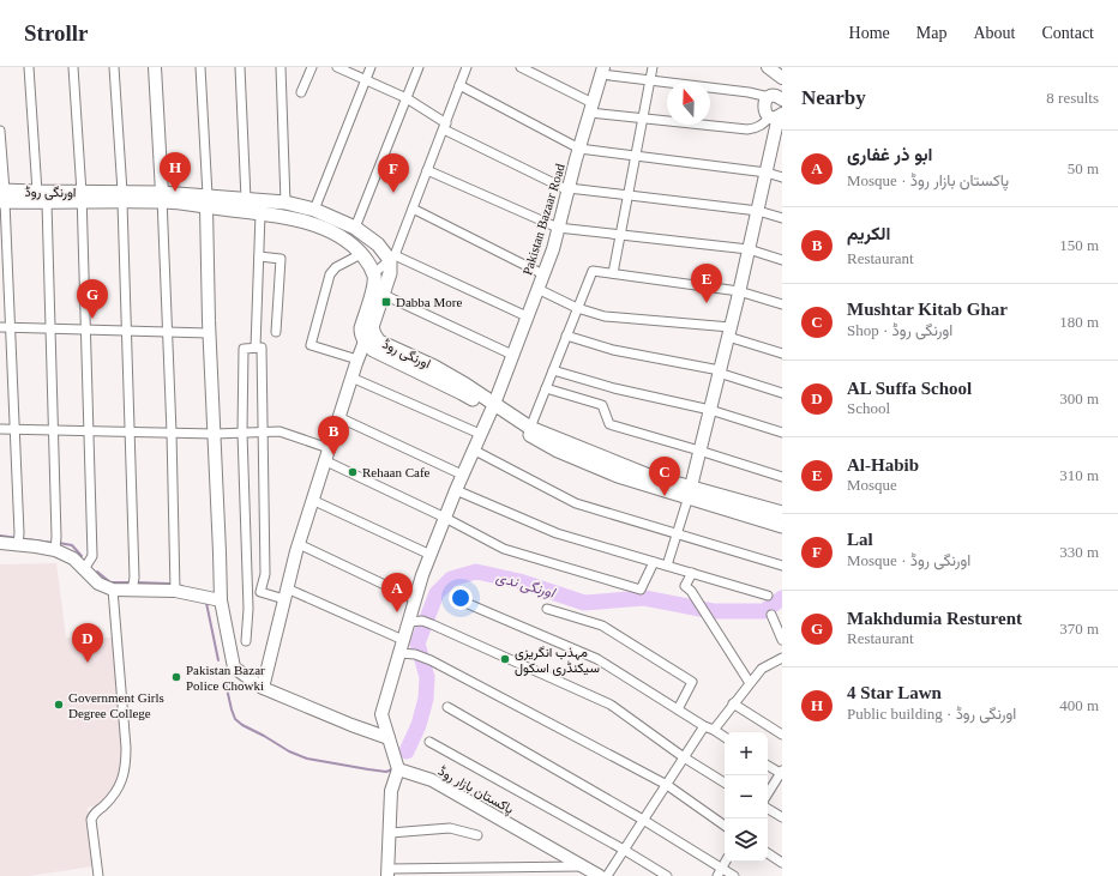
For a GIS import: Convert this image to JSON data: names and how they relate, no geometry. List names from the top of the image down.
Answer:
{
  "streets": {
    "main road": ["اورنگی روڈ"],
    "street": ["Pakistan Bazaar Road", "پاکستان بازار روڈ"]
  },
  "crossings": [
    ["اورنگی روڈ", "Pakistan Bazaar Road"]
  ],
  "water": ["اورنگی ندی"],
  "places": {
    "transit": ["Dabba More"],
    "other": [
      "Rehaan Cafe",
      "مہذب انگریزی سیکنڈری اسکول",
      "Pakistan Bazar Police Chowki",
      "Government Girls Degree College"
    ]
  },
  "north": "top",
  "page": {
    "header": "Strollr",
    "nav": [
      "Home",
      "Map",
      "About",
      "Contact"
    ],
    "heading": ["Nearby", "8 results"],
    "list": [
      {
        "mark": "A",
        "name": "ابو ذر غفاری",
        "note": "Mosque · پاکستان بازار روڈ",
        "value": "50 m"
      },
      {
        "mark": "B",
        "name": "الکریم",
        "note": "Restaurant",
        "value": "150 m"
      },
      {
        "mark": "C",
        "name": "Mushtar Kitab Ghar",
        "note": "Shop · اورنگی روڈ",
        "value": "180 m"
      },
      {
        "mark": "D",
        "name": "AL Suffa School",
        "note": "School",
        "value": "300 m"
      },
      {
        "mark": "E",
        "name": "Al-Habib",
        "note": "Mosque",
        "value": "310 m"
      },
      {
        "mark": "F",
        "name": "Lal",
        "note": "Mosque · اورنگی روڈ",
        "value": "330 m"
      },
      {
        "mark": "G",
        "name": "Makhdumia Resturent",
        "note": "Restaurant",
        "value": "370 m"
      },
      {
        "mark": "H",
        "name": "4 Star Lawn",
        "note": "Public building · اورنگی روڈ",
        "value": "400 m"
      }
    ],
    "pins": [
      "H",
      "F",
      "E",
      "G",
      "B",
      "C",
      "A",
      "D"
    ],
    "map_buttons": ["+", "−"]
  }
}
